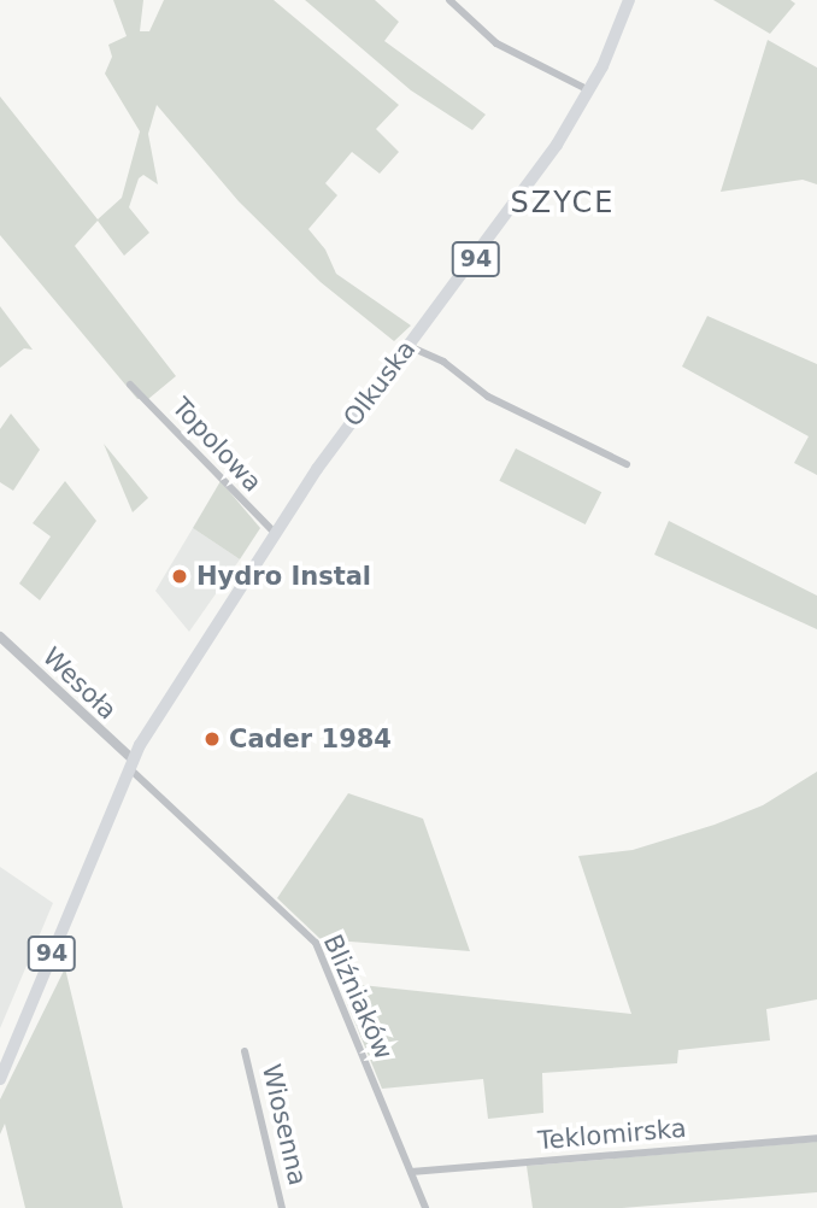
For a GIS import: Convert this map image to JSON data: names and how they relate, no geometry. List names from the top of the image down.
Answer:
{
  "streets": {
    "main road": ["94", "Olkuska"],
    "street": [
      "Topolowa",
      "Wesoła",
      "Bliźniaków",
      "Wiosenna",
      "Teklomirska"
    ]
  },
  "crossings": [
    ["94", "Olkuska"],
    ["94", "Wesoła"],
    ["94", "Bliźniaków"],
    ["Olkuska", "Topolowa"],
    ["Olkuska", "Wesoła"],
    ["Olkuska", "Bliźniaków"],
    ["Wesoła", "Bliźniaków"],
    ["Bliźniaków", "Teklomirska"]
  ],
  "districts": ["SZYCE"],
  "places": ["Hydro Instal", "Cader 1984"]
}
